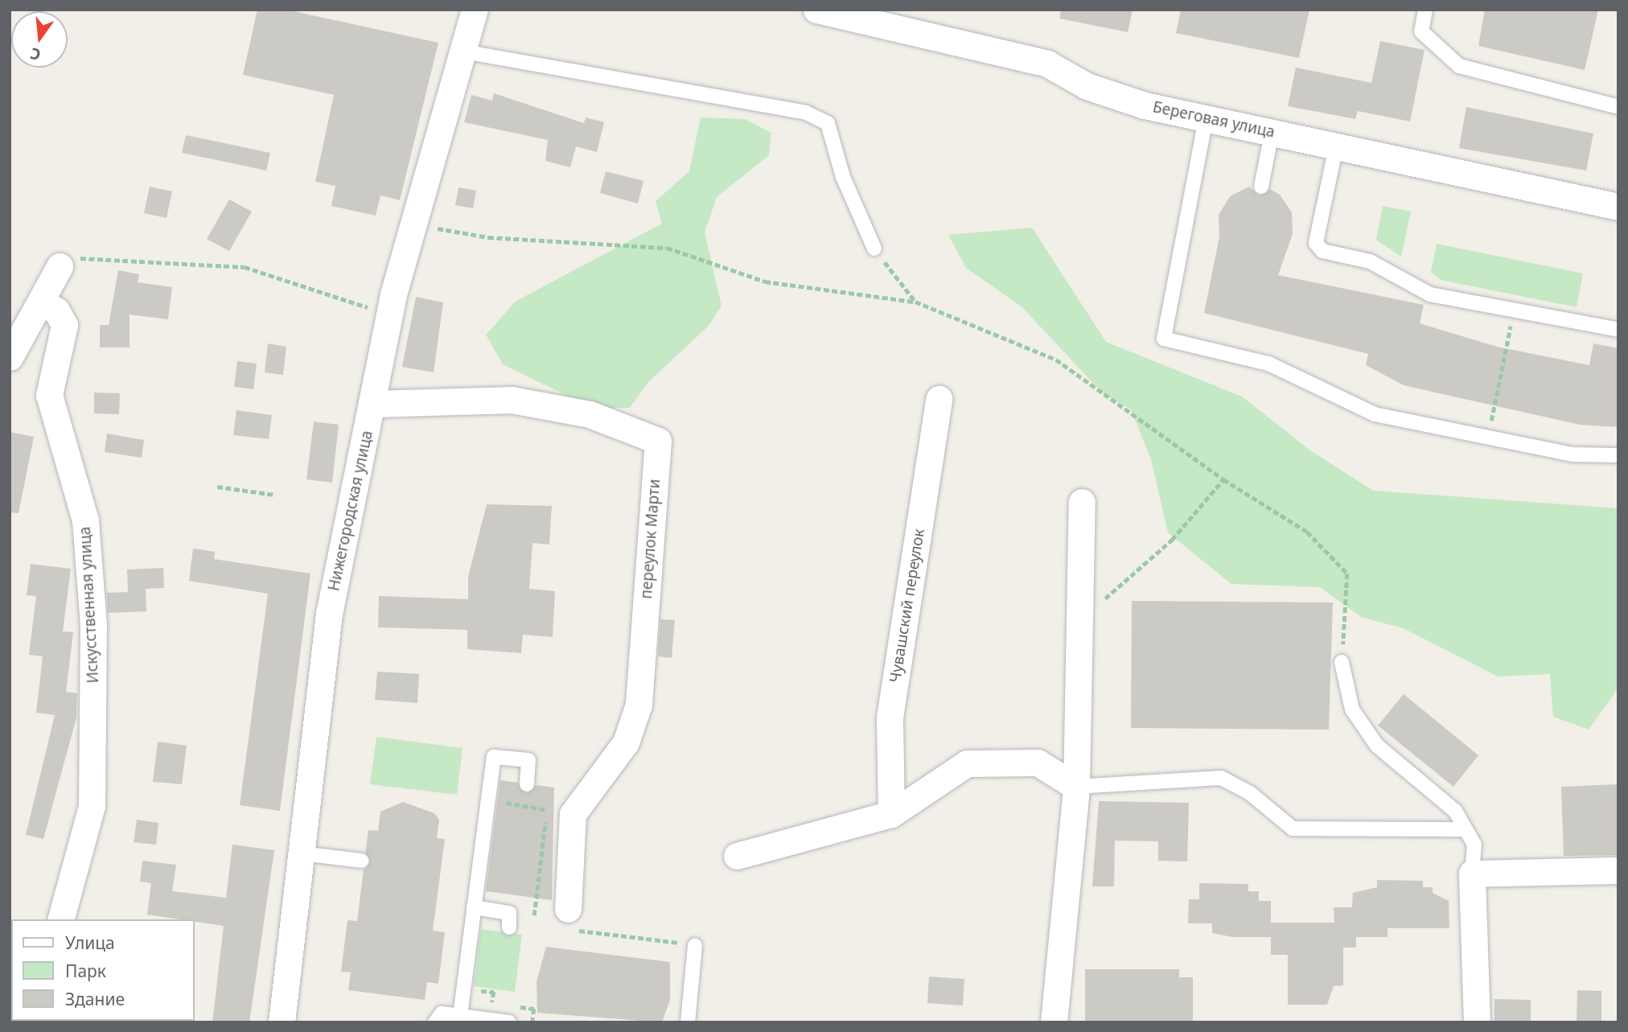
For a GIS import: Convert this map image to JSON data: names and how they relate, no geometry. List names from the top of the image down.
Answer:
{
  "streets": {
    "street": [
      "Береговая улица",
      "Нижегородская улица",
      "переулок Марти",
      "Искусственная улица",
      "Чувашский переулок"
    ]
  },
  "crossings": [
    ["Нижегородская улица", "переулок Марти"]
  ],
  "legend": ["Улица", "Парк", "Здание"],
  "north": "bottom"
}
